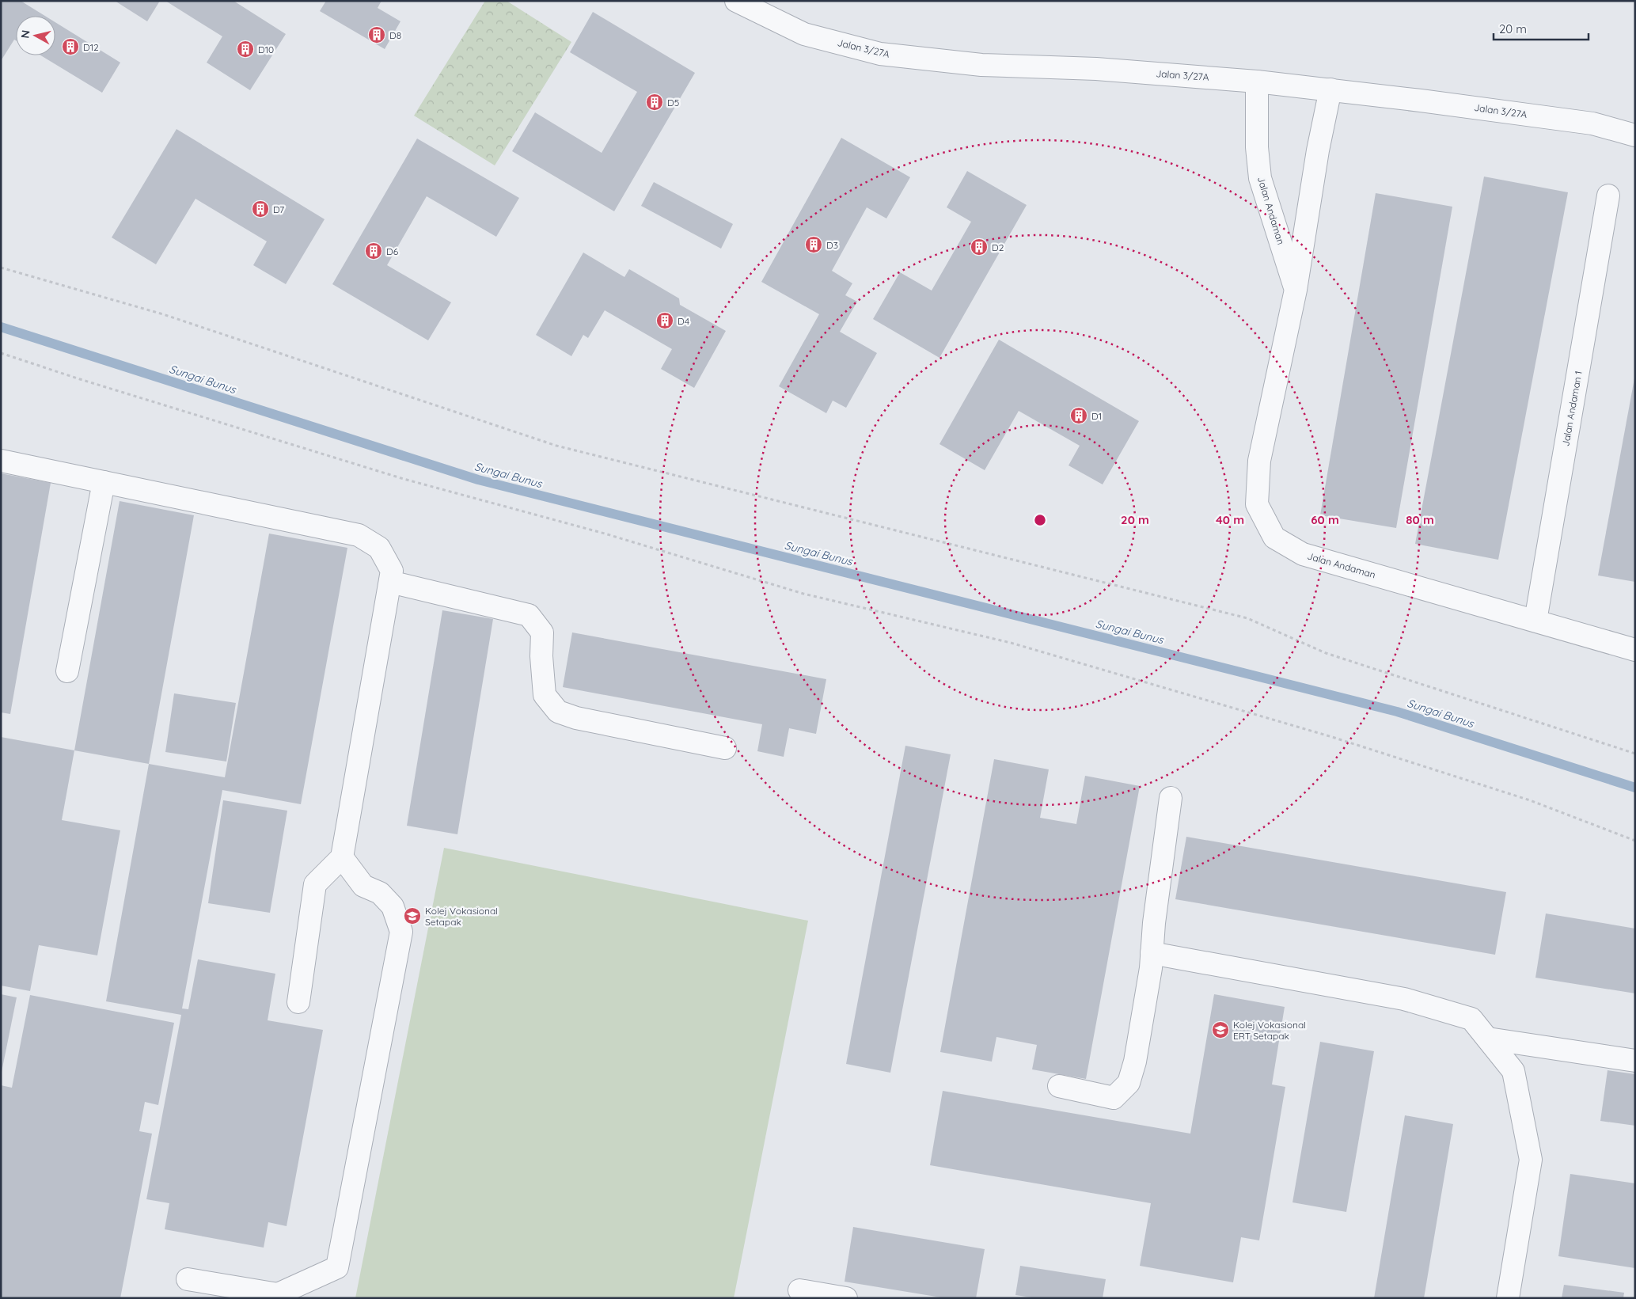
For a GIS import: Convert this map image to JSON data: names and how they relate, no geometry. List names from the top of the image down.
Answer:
{
  "streets": {
    "street": ["Jalan 3/27A", "Jalan Andaman", "Jalan Andaman 1"]
  },
  "crossings": [
    ["Jalan 3/27A", "Jalan Andaman"],
    ["Jalan Andaman", "Jalan Andaman 1"]
  ],
  "water": ["Sungai Bunus"],
  "places": {
    "building": [
      "D8",
      "D12",
      "D10",
      "D5",
      "D7",
      "D3",
      "D2",
      "D6",
      "D4",
      "D1"
    ],
    "school or university": ["Kolej Vokasional Setapak", "Kolej Vokasional ERT Setapak"]
  },
  "scale_bar": "20 m",
  "north": "left",
  "rings": [
    "20 m",
    "40 m",
    "60 m",
    "80 m"
  ]
}
